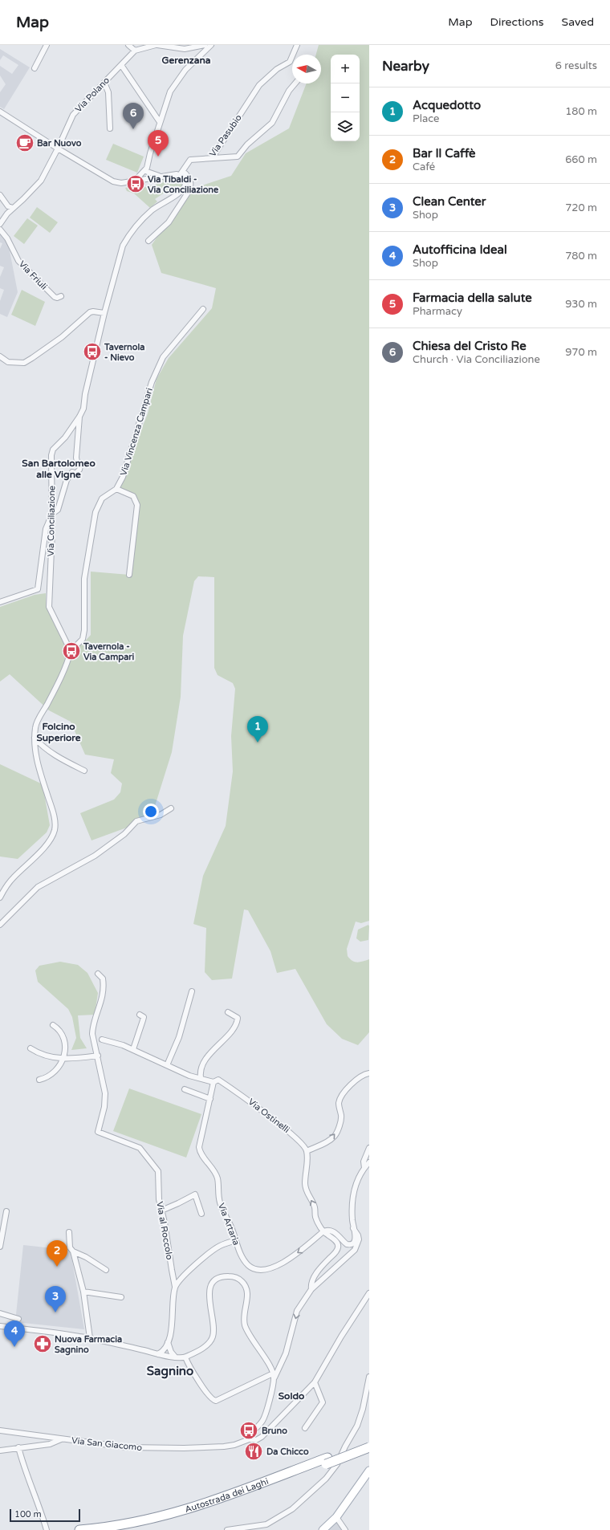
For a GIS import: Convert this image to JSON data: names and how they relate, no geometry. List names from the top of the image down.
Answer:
{
  "streets": {
    "highway": ["Autostrada dei Laghi"],
    "street": [
      "Via Polano",
      "Via Pasubio",
      "Via Friuli",
      "Via Vincenza Campari",
      "Via Conciliazione",
      "Via Ostinelli",
      "Via Artaria",
      "Via al Roccolo",
      "Via San Giacomo"
    ]
  },
  "crossings": [
    ["Via Pasubio", "Via Conciliazione"],
    ["Via Vincenza Campari", "Via Conciliazione"],
    ["Via Ostinelli", "Via Artaria"]
  ],
  "districts": [
    "Gerenzana",
    "San Bartolomeo alle Vigne",
    "Folcino Superiore",
    "Sagnino",
    "Soldo"
  ],
  "places": {
    "cafe": ["Bar Nuovo"],
    "bus stop": [
      "Via Tibaldi - Via Conciliazione",
      "Tavernola - Nievo",
      "Tavernola - Via Campari",
      "Bruno"
    ],
    "pharmacy": ["Nuova Farmacia Sagnino"],
    "restaurant": ["Da Chicco"]
  },
  "scale_bar": "100 m",
  "north": "left",
  "page": {
    "header": "Map",
    "nav": ["Map", "Directions", "Saved"],
    "heading": ["Nearby", "6 results"],
    "map_buttons": ["+", "−"],
    "list": [
      {
        "mark": "1",
        "name": "Acquedotto",
        "note": "Place",
        "value": "180 m"
      },
      {
        "mark": "2",
        "name": "Bar Il Caffè",
        "note": "Café",
        "value": "660 m"
      },
      {
        "mark": "3",
        "name": "Clean Center",
        "note": "Shop",
        "value": "720 m"
      },
      {
        "mark": "4",
        "name": "Autofficina Ideal",
        "note": "Shop",
        "value": "780 m"
      },
      {
        "mark": "5",
        "name": "Farmacia della salute",
        "note": "Pharmacy",
        "value": "930 m"
      },
      {
        "mark": "6",
        "name": "Chiesa del Cristo Re",
        "note": "Church · Via Conciliazione",
        "value": "970 m"
      }
    ],
    "pins": [
      "6",
      "5",
      "1",
      "2",
      "3",
      "4"
    ],
    "scale": "100 m"
  }
}
